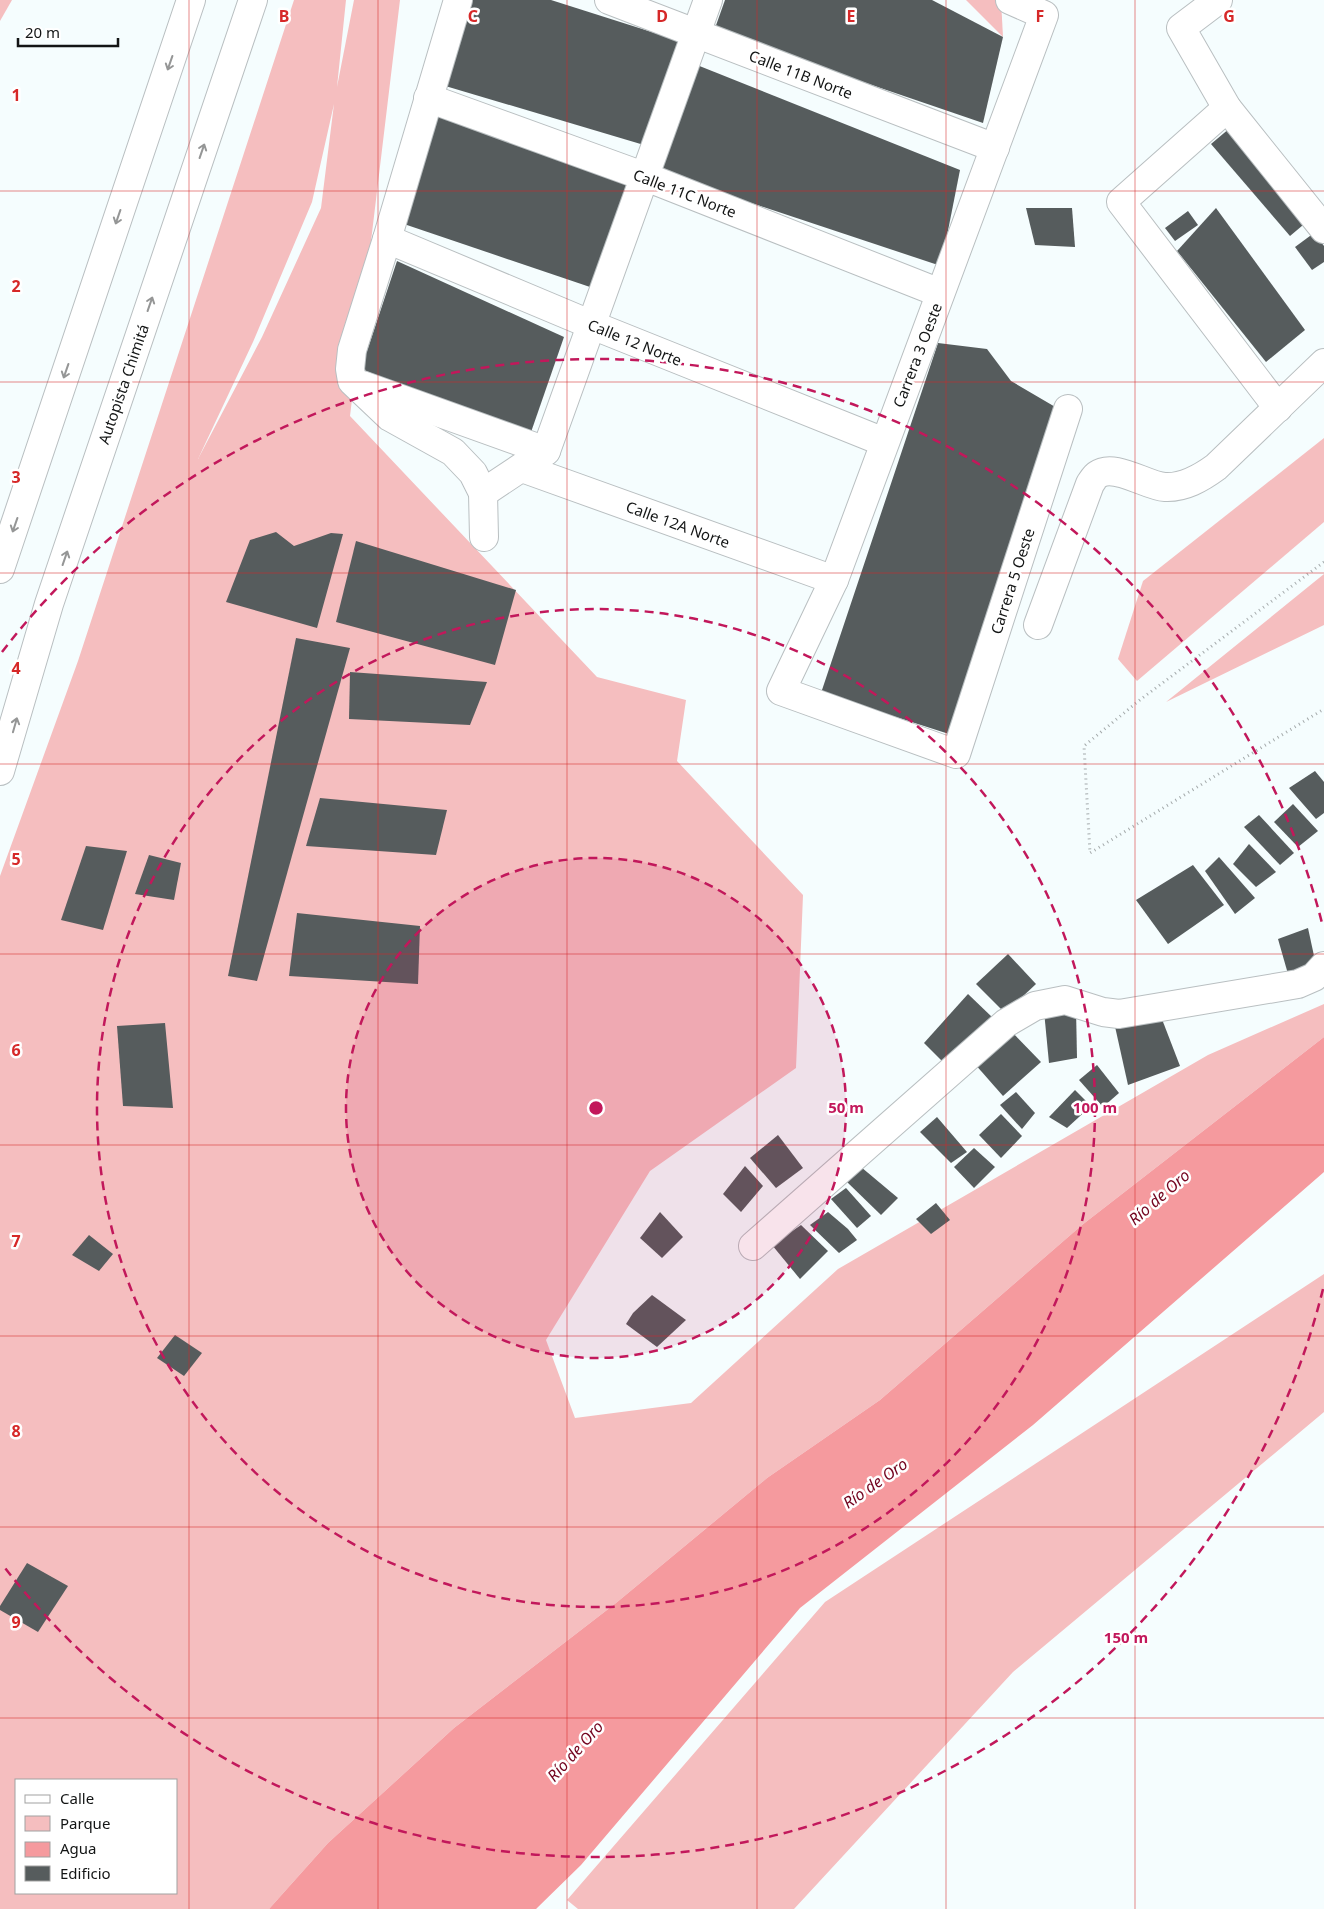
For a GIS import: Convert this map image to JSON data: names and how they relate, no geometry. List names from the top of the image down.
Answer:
{
  "streets": {
    "main road": [
      "Calle 11B Norte",
      "Calle 11C Norte",
      "Calle 12 Norte",
      "Carrera 3 Oeste",
      "Autopista Chimitá",
      "Calle 12A Norte",
      "Carrera 5 Oeste"
    ]
  },
  "crossings": [
    ["Calle 11B Norte", "Carrera 3 Oeste"],
    ["Calle 11C Norte", "Carrera 3 Oeste"],
    ["Calle 12 Norte", "Carrera 3 Oeste"],
    ["Carrera 3 Oeste", "Calle 12A Norte"],
    ["Carrera 3 Oeste", "Carrera 5 Oeste"]
  ],
  "water": ["Río de Oro"],
  "legend": [
    "Calle",
    "Parque",
    "Agua",
    "Edificio"
  ],
  "scale_bar": "20 m",
  "grid": {
    "columns": [
      "B",
      "C",
      "D",
      "E",
      "F",
      "G"
    ],
    "rows": [
      "1",
      "2",
      "3",
      "4",
      "5",
      "6",
      "7",
      "8",
      "9"
    ]
  },
  "rings": ["50 m", "100 m", "150 m"]
}
